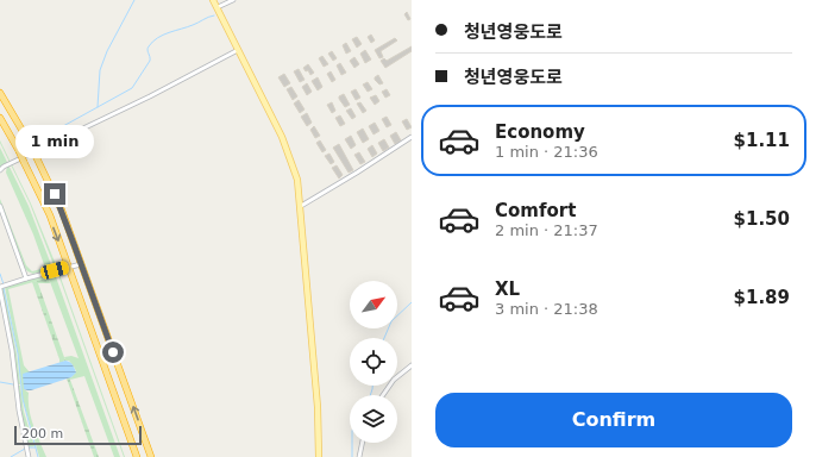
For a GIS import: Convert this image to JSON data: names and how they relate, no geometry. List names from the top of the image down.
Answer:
{
  "scale_bar": "200 m",
  "north": "top right",
  "page": {
    "banner": ["청년영웅도로", "청년영웅도로"],
    "list": [
      {
        "name": "Economy",
        "note": "1 min · 21:36",
        "value": "$1.11"
      },
      {
        "name": "Comfort",
        "note": "2 min · 21:37",
        "value": "$1.50"
      },
      {
        "name": "XL",
        "note": "3 min · 21:38",
        "value": "$1.89"
      }
    ],
    "bubble": "1 min",
    "buttons": "Confirm",
    "scale": "200 m"
  }
}
